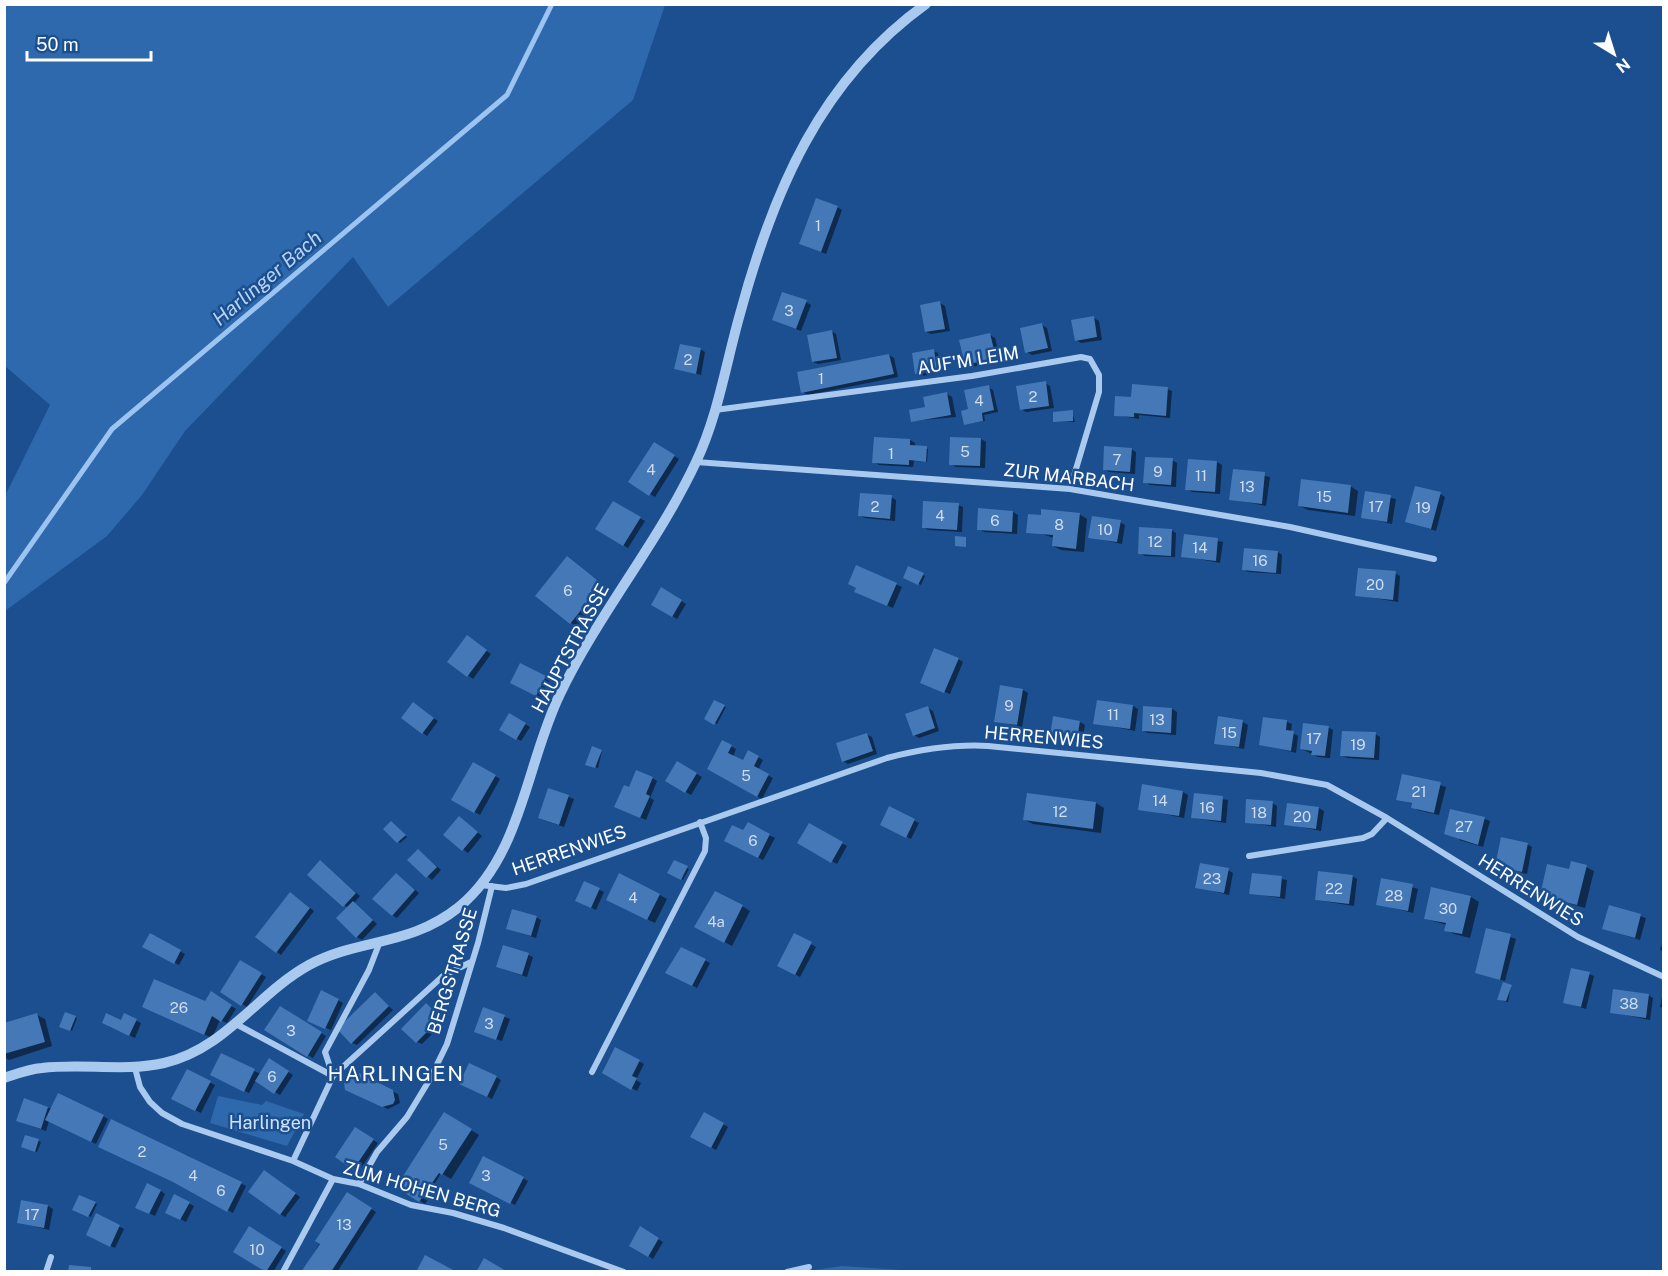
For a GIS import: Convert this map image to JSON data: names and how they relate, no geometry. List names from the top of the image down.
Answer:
{
  "streets": {
    "street": [
      "AUF'M LEIM",
      "ZUR MARBACH",
      "HAUPTSTRASSE",
      "HERRENWIES",
      "BERGSTRASSE",
      "ZUM HOHEN BERG"
    ]
  },
  "crossings": [
    ["AUF'M LEIM", "ZUR MARBACH"],
    ["AUF'M LEIM", "HAUPTSTRASSE"],
    ["ZUR MARBACH", "HAUPTSTRASSE"],
    ["HAUPTSTRASSE", "HERRENWIES"],
    ["HAUPTSTRASSE", "BERGSTRASSE"],
    ["HAUPTSTRASSE", "ZUM HOHEN BERG"],
    ["HERRENWIES", "BERGSTRASSE"],
    ["BERGSTRASSE", "ZUM HOHEN BERG"]
  ],
  "districts": ["HARLINGEN"],
  "water": ["Harlinger Bach"],
  "parks": ["Harlingen"],
  "house_numbers": [
    "1",
    "3",
    "2",
    "1",
    "2",
    "4",
    "5",
    "1",
    "7",
    "4",
    "9",
    "11",
    "13",
    "15",
    "2",
    "17",
    "19",
    "4",
    "6",
    "8",
    "10",
    "12",
    "14",
    "16",
    "20",
    "6",
    "9",
    "11",
    "13",
    "15",
    "17",
    "19",
    "5",
    "21",
    "14",
    "16",
    "12",
    "18",
    "20",
    "27",
    "6",
    "23",
    "22",
    "28",
    "4",
    "30",
    "4a",
    "38",
    "26",
    "3",
    "3",
    "6",
    "5",
    "2",
    "4",
    "3",
    "6",
    "17",
    "13",
    "10"
  ],
  "scale_bar": "50 m",
  "north": "bottom right"
}
